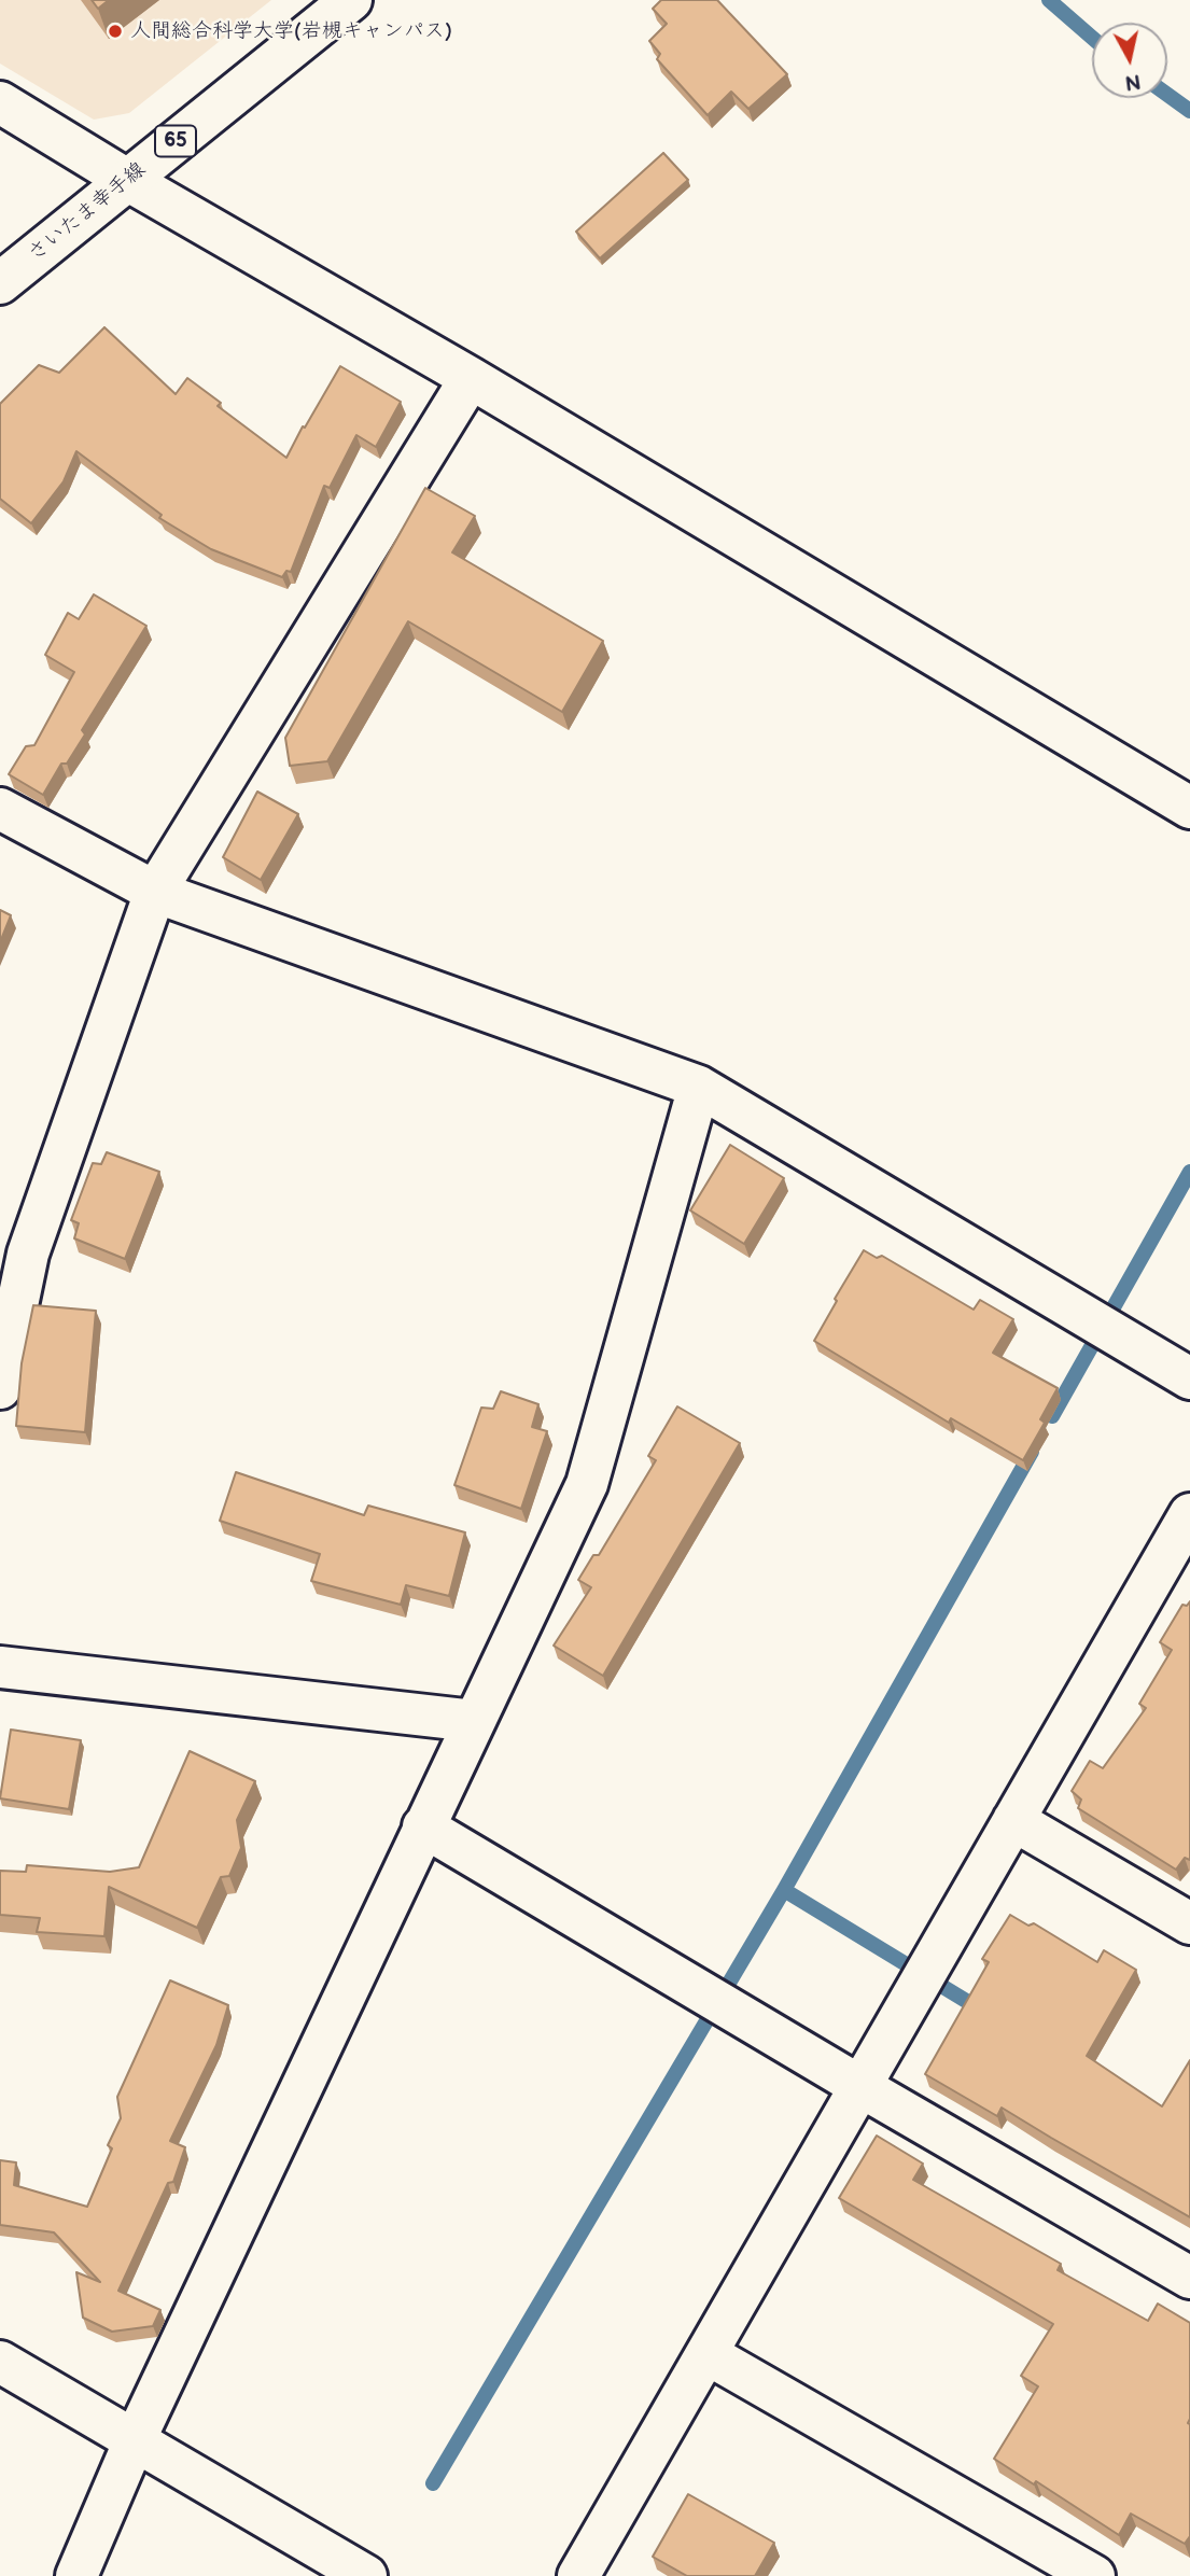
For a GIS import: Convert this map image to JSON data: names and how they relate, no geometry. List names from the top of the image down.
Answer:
{
  "streets": {
    "street": ["65", "さいたま幸手線"]
  },
  "places": ["人間総合科学大学(岩槻キャンパス)"],
  "north": "bottom"
}
